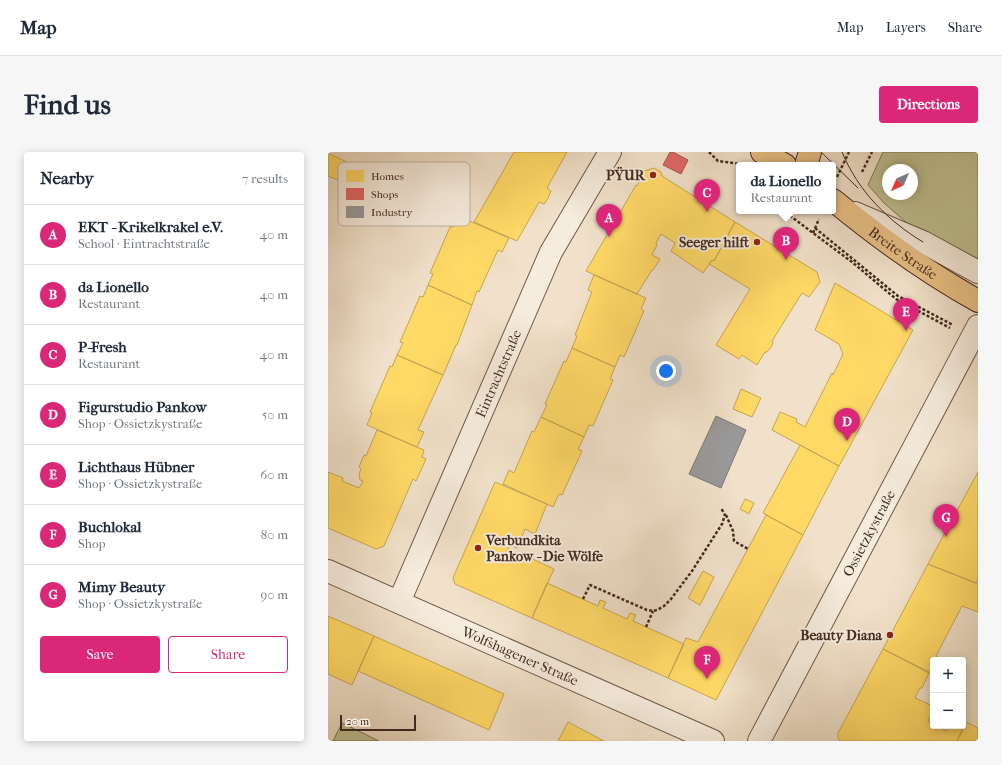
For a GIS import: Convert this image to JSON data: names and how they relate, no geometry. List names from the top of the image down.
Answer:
{
  "streets": {
    "main road": ["Breite Straße"],
    "street": ["Eintrachtstraße", "Ossietzkystraße", "Wolfshagener Straße"]
  },
  "crossings": [
    ["Eintrachtstraße", "Wolfshagener Straße"]
  ],
  "places": [
    "PŸUR",
    "Seeger hilft",
    "Verbundkita Pankow - Die Wölfe",
    "Beauty Diana"
  ],
  "legend": ["Homes", "Shops", "Industry"],
  "scale_bar": "20 m",
  "north": "bottom left",
  "page": {
    "header": "Map",
    "nav": ["Map", "Layers", "Share"],
    "buttons": [
      "Directions",
      ["Save", "Share"]
    ],
    "title": "Find us",
    "heading": ["Nearby", "7 results"],
    "popup": ["da Lionello", "Restaurant"],
    "pins": [
      "C",
      "A",
      "B",
      "E",
      "D",
      "G",
      "F"
    ],
    "list": [
      {
        "mark": "A",
        "name": "EKT - Krikelkrakel e.V.",
        "note": "School · Eintrachtstraße",
        "value": "40 m"
      },
      {
        "mark": "B",
        "name": "da Lionello",
        "note": "Restaurant",
        "value": "40 m"
      },
      {
        "mark": "C",
        "name": "P-Fresh",
        "note": "Restaurant",
        "value": "40 m"
      },
      {
        "mark": "D",
        "name": "Figurstudio Pankow",
        "note": "Shop · Ossietzkystraße",
        "value": "50 m"
      },
      {
        "mark": "E",
        "name": "Lichthaus Hübner",
        "note": "Shop · Ossietzkystraße",
        "value": "60 m"
      },
      {
        "mark": "F",
        "name": "Buchlokal",
        "note": "Shop",
        "value": "80 m"
      },
      {
        "mark": "G",
        "name": "Mimy Beauty",
        "note": "Shop · Ossietzkystraße",
        "value": "90 m"
      }
    ],
    "map_buttons": ["+", "−"],
    "scale": "20 m"
  }
}
